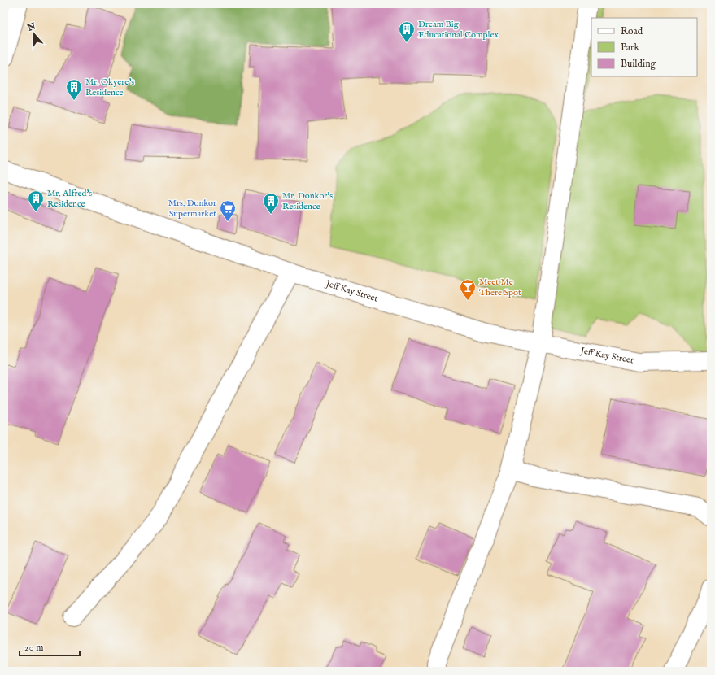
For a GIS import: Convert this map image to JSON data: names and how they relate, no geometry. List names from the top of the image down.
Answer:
{
  "streets": {
    "street": ["Jeff Kay Street"]
  },
  "places": {
    "building": [
      "Dream Big Educational Complex",
      "Mr. Okyere's Residence",
      "Mr. Alfred's Residence",
      "Mr. Donkor's Residence"
    ],
    "supermarket": ["Mrs. Donkor Supermarket"],
    "bar": ["Meet Me There Spot"]
  },
  "legend": ["Road", "Park", "Building"],
  "scale_bar": "20 m",
  "north": "top"
}
